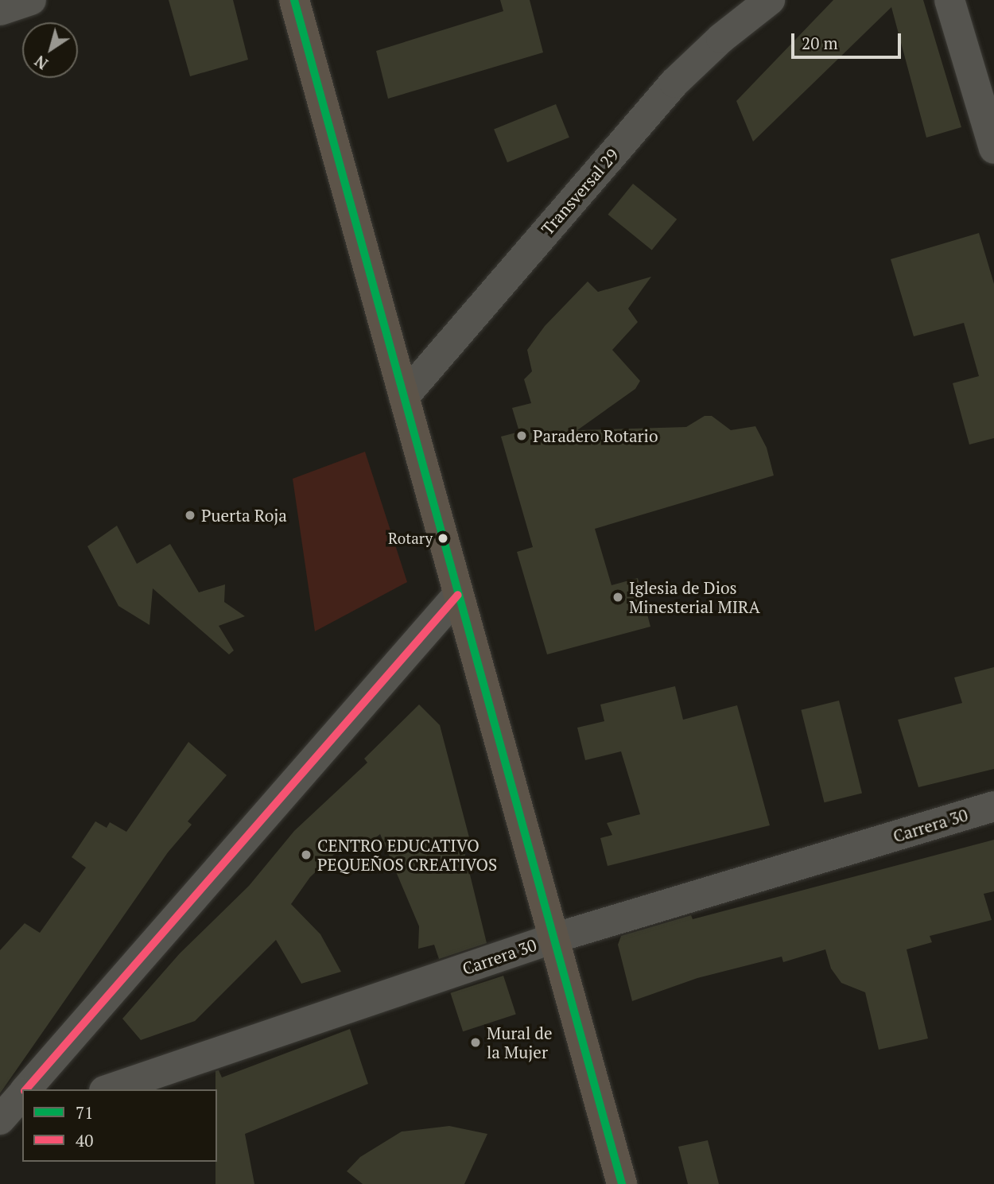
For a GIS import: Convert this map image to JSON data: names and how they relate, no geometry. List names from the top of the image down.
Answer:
{
  "streets": {
    "street": ["Transversal 29", "Carrera 30"]
  },
  "places": [
    "Paradero Rotario",
    "Puerta Roja",
    "Rotary",
    "Iglesia de Dios Minesterial MIRA",
    "CENTRO EDUCATIVO PEQUEÑOS CREATIVOS",
    "Mural de la Mujer"
  ],
  "lines": ["transit line 71", "transit line 40"],
  "legend": ["71", "40"],
  "scale_bar": "20 m",
  "north": "bottom left"
}
